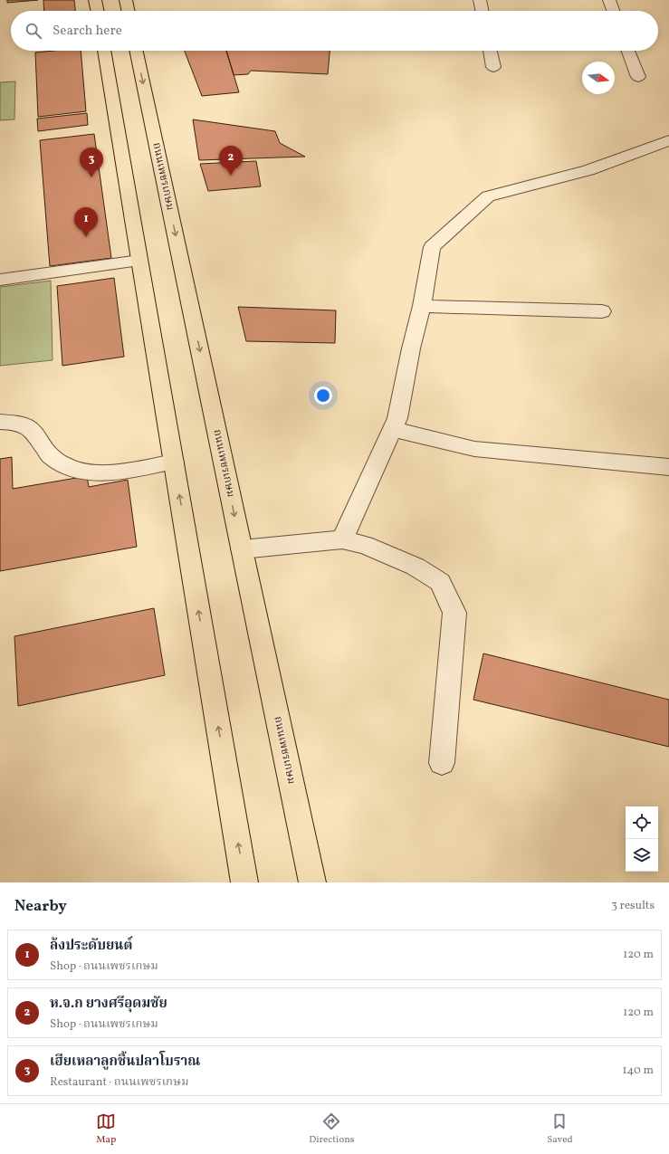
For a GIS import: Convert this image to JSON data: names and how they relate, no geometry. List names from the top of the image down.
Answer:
{
  "streets": {
    "main road": ["ถนนเพชรเกษม"]
  },
  "north": "right",
  "page": {
    "search": "Search here",
    "pins": ["2", "3", "1"],
    "heading": ["Nearby", "3 results"],
    "list": [
      {
        "mark": "1",
        "name": "ล้งประดับยนต์",
        "note": "Shop · ถนนเพชรเกษม",
        "value": "120 m"
      },
      {
        "mark": "2",
        "name": "ห.จ.ก ยางศรีอุดมชัย",
        "note": "Shop · ถนนเพชรเกษม",
        "value": "120 m"
      },
      {
        "mark": "3",
        "name": "เฮียเหลาลูกชิ้นปลาโบราณ",
        "note": "Restaurant · ถนนเพชรเกษม",
        "value": "140 m"
      }
    ],
    "nav": ["Map", "Directions", "Saved"]
  }
}
